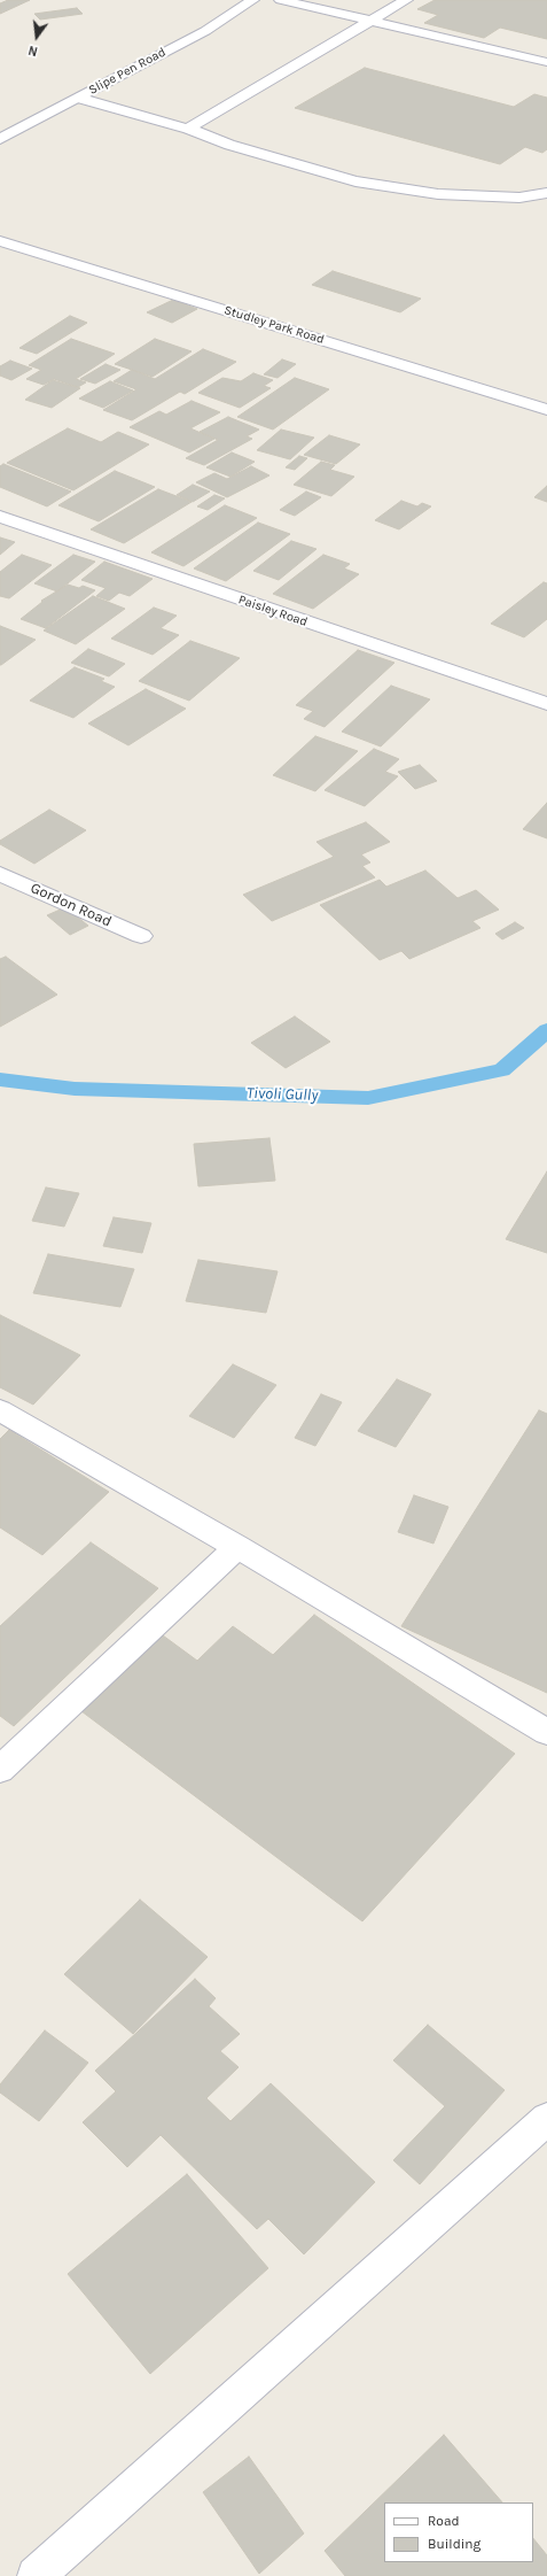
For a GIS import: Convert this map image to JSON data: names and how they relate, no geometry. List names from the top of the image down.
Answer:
{
  "streets": {
    "street": [
      "Slipe Pen Road",
      "Studley Park Road",
      "Paisley Road",
      "Gordon Road"
    ]
  },
  "water": ["Tivoli Gully"],
  "legend": ["Road", "Building"],
  "north": "bottom"
}
